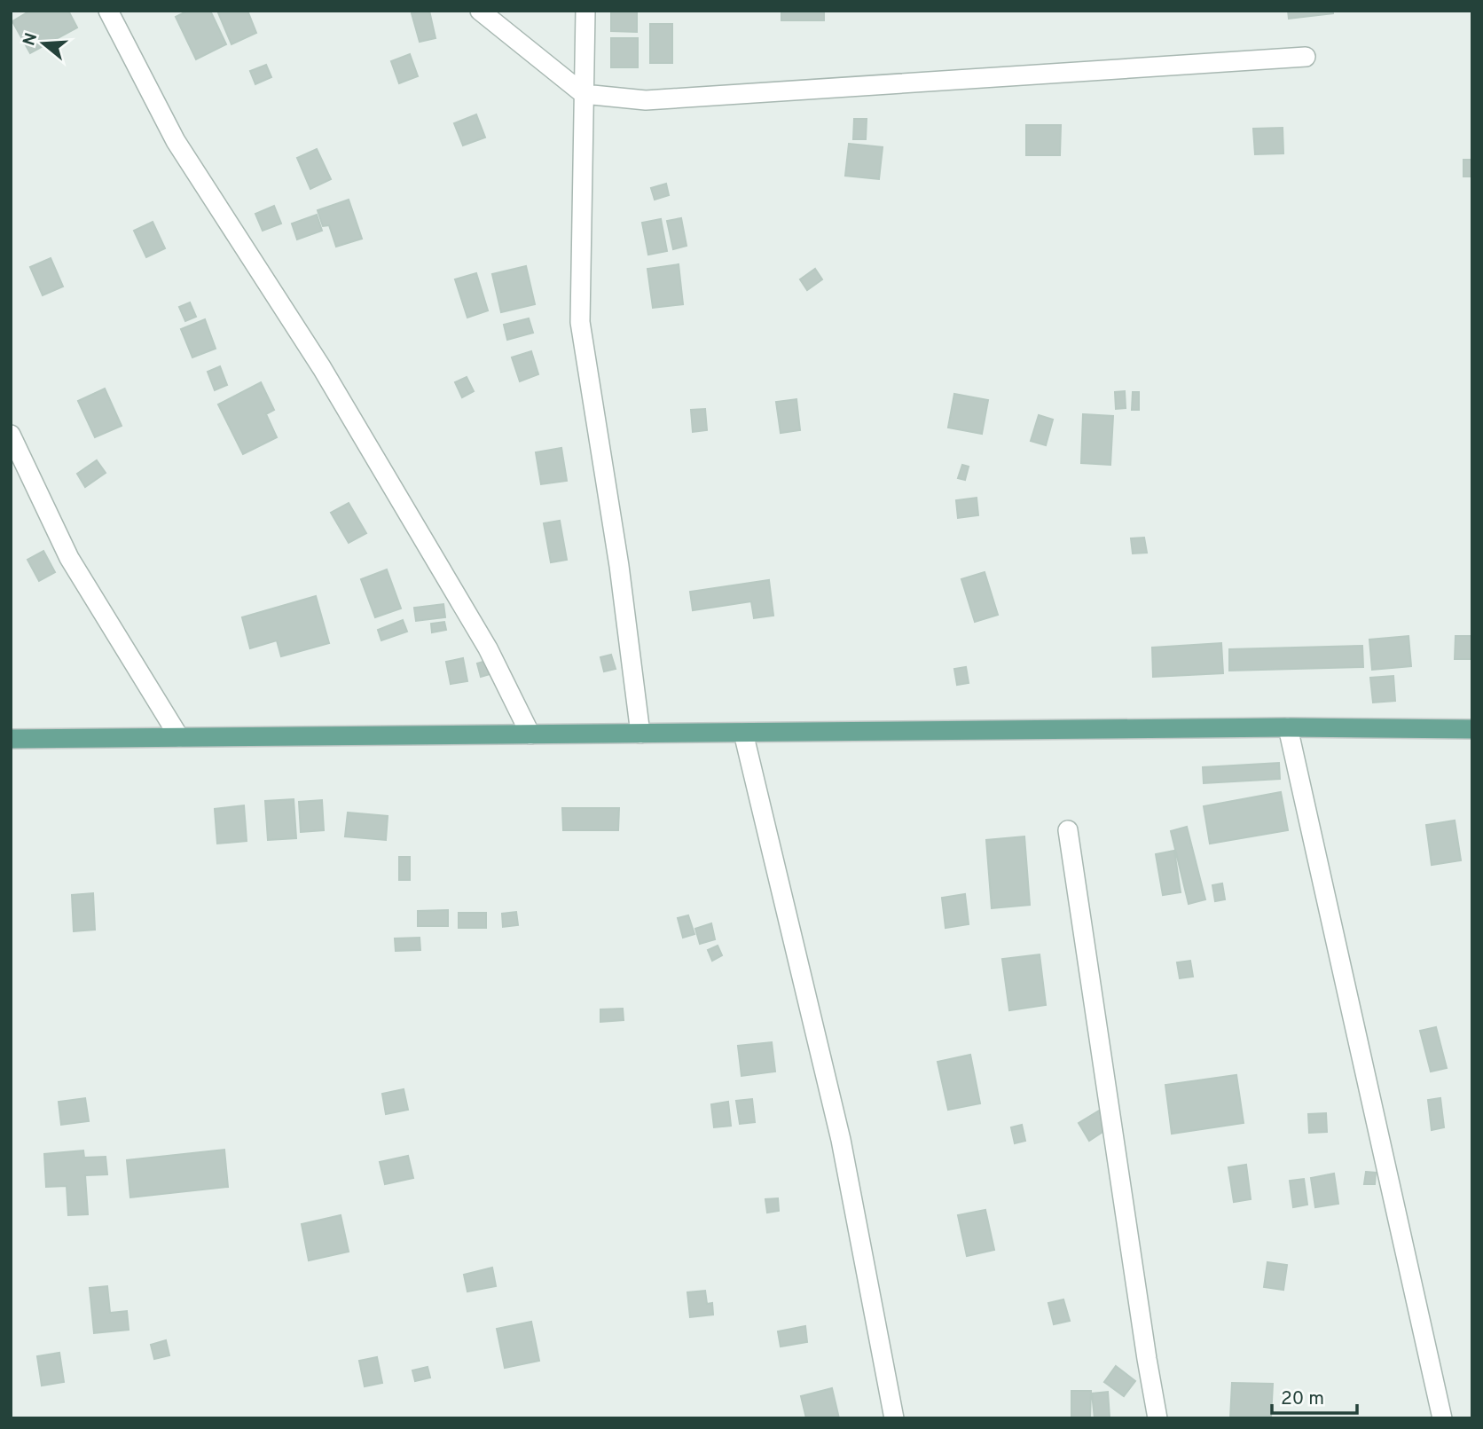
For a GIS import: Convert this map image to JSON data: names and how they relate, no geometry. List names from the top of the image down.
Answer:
{
  "scale_bar": "20 m",
  "north": "left"
}
